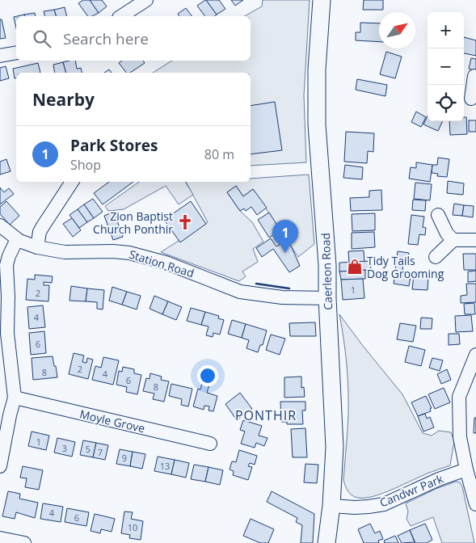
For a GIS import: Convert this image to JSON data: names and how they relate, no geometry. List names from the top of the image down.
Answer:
{
  "streets": {
    "main road": ["Caerleon Road"],
    "street": ["Station Road", "Moyle Grove", "Candwr Park"]
  },
  "crossings": [
    ["Station Road", "Caerleon Road"],
    ["Caerleon Road", "Candwr Park"]
  ],
  "districts": ["PONTHIR"],
  "places": {
    "church": ["Zion Baptist Church Ponthir"],
    "shop": ["Tidy Tails Dog Grooming"]
  },
  "house_numbers": [
    "1",
    "2",
    "4",
    "6",
    "2",
    "8",
    "4",
    "6",
    "8",
    "1",
    "3",
    "5",
    "7",
    "9",
    "13",
    "4",
    "6",
    "10"
  ],
  "north": "top right",
  "page": {
    "map_buttons": ["+", "−"],
    "search": "Search here",
    "heading": "Nearby",
    "list": [
      {
        "mark": "1",
        "name": "Park Stores",
        "note": "Shop",
        "value": "80 m"
      }
    ],
    "pins": "1"
  }
}
